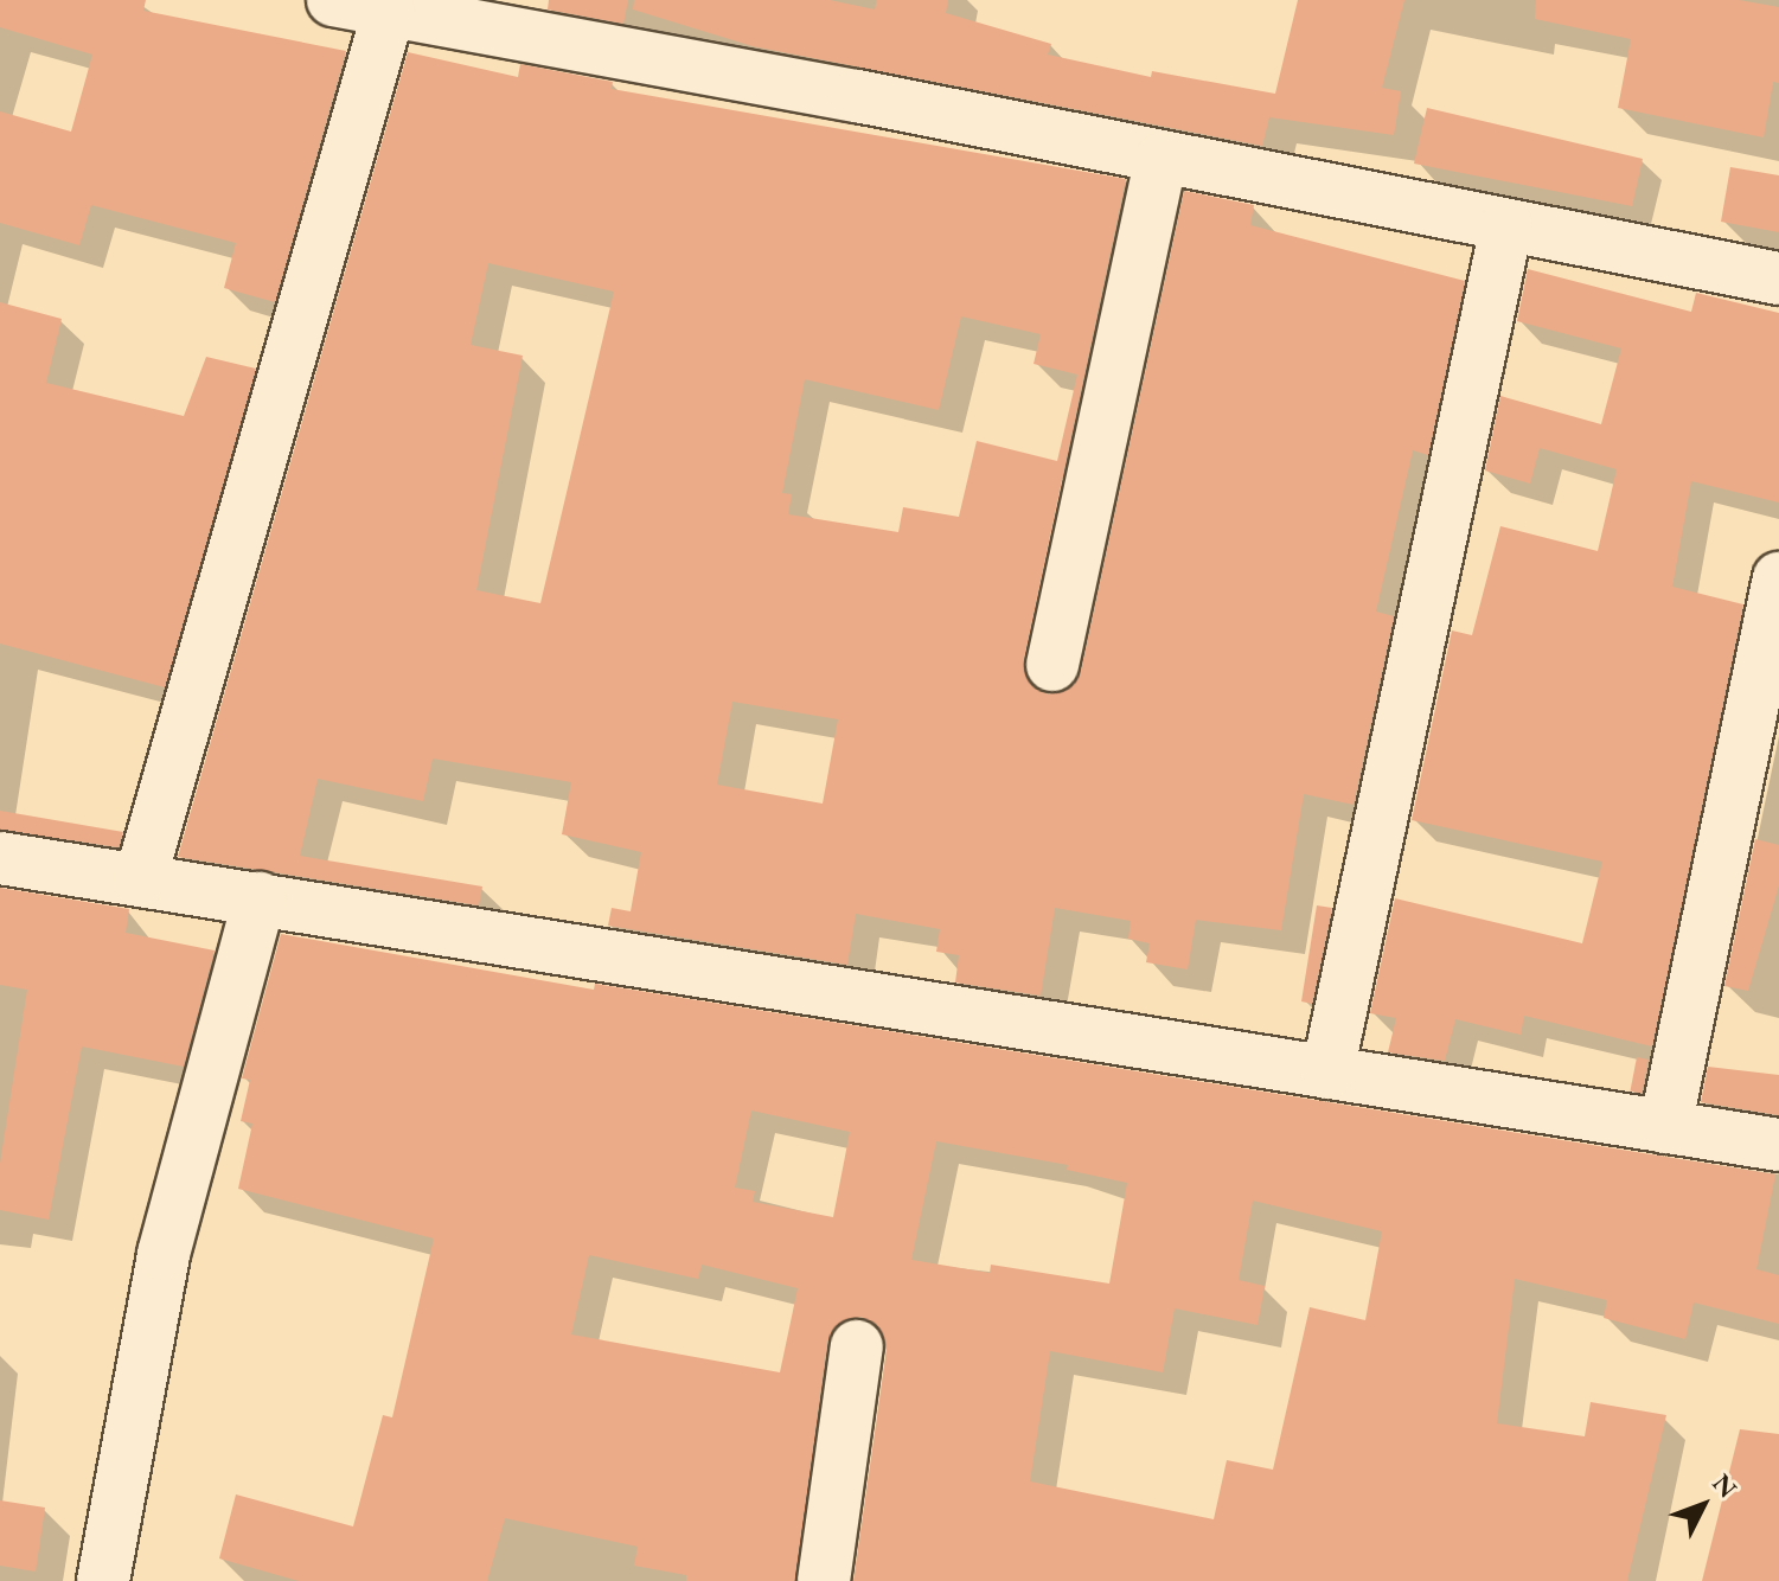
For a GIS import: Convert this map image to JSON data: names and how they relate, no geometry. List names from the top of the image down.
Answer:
{
  "north": "top right"
}
